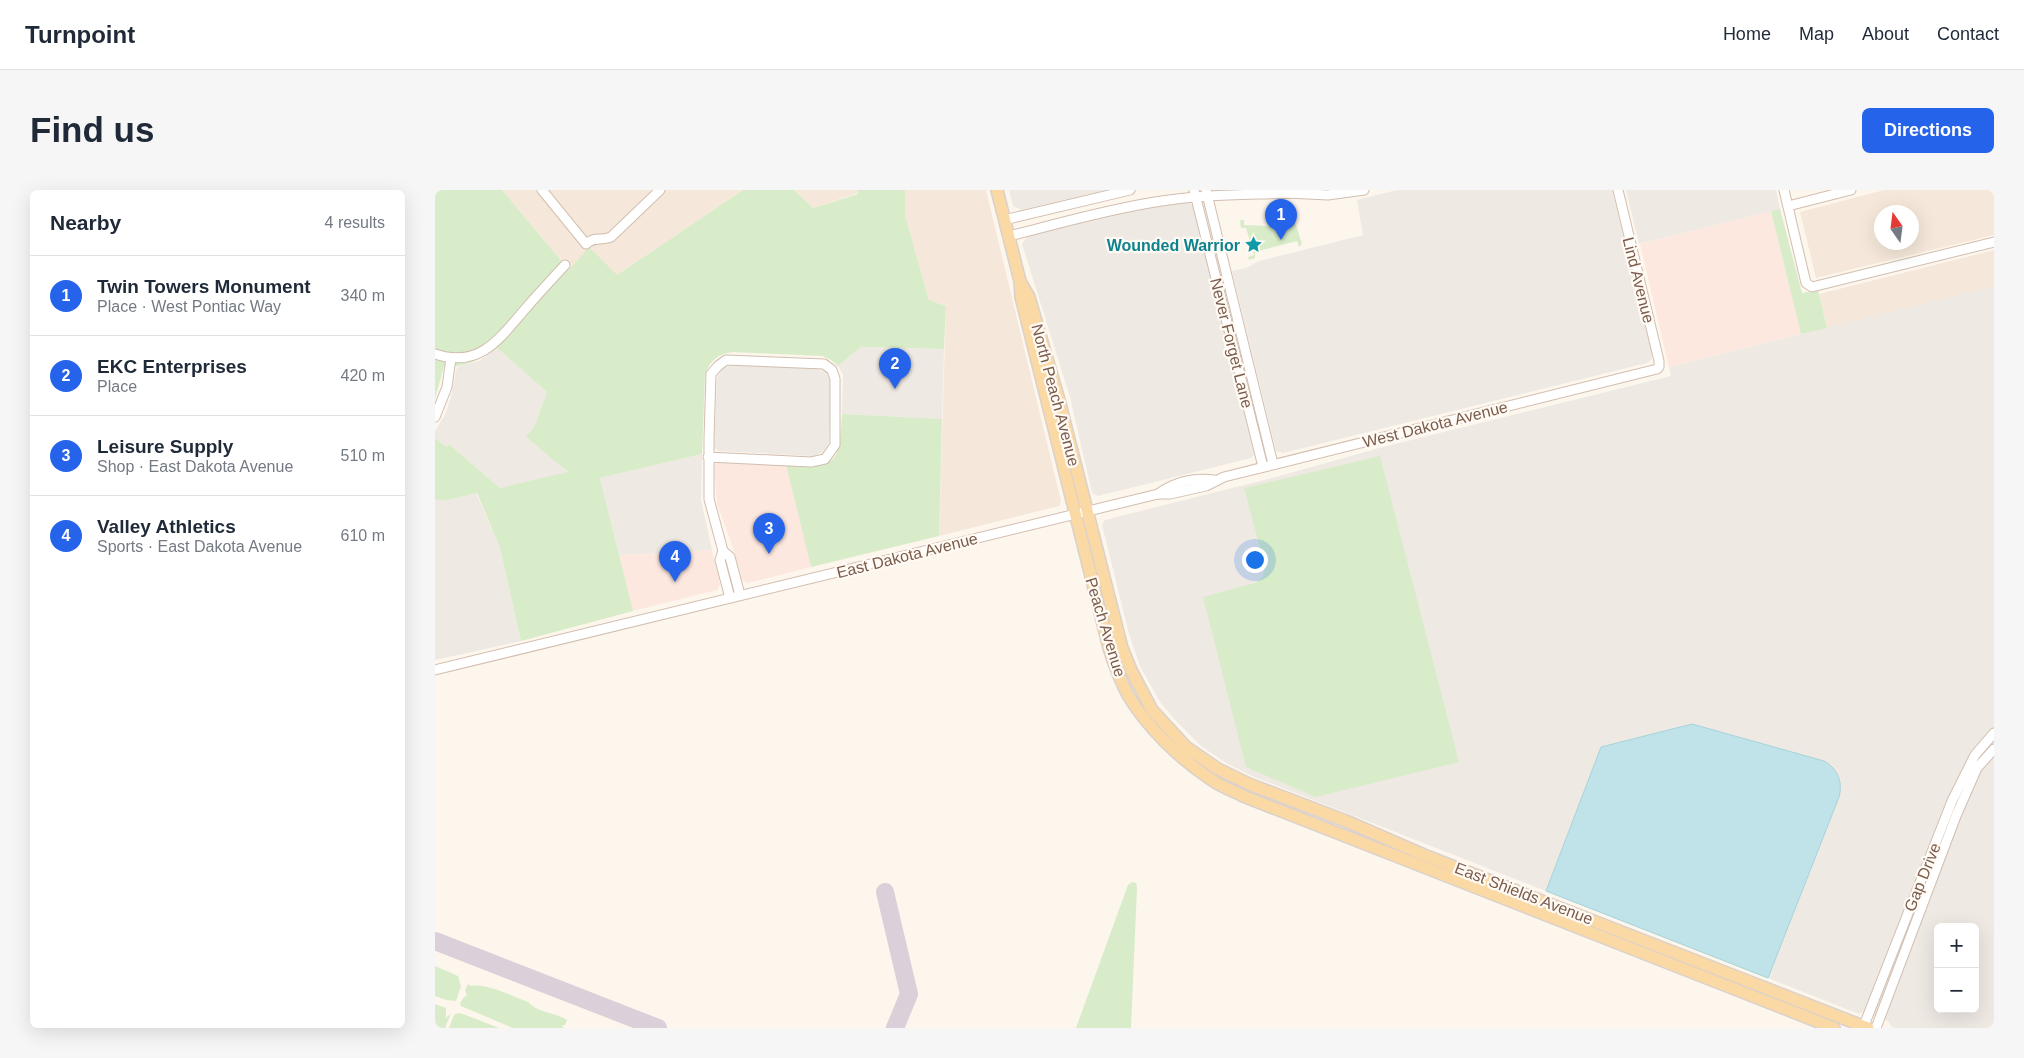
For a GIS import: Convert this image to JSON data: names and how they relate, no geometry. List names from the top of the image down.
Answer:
{
  "streets": {
    "main road": ["North Peach Avenue", "Peach Avenue", "East Shields Avenue"],
    "street": [
      "Lind Avenue",
      "Never Forget Lane",
      "West Dakota Avenue",
      "East Dakota Avenue",
      "Gap Drive"
    ]
  },
  "crossings": [
    ["Lind Avenue", "West Dakota Avenue"],
    ["Never Forget Lane", "West Dakota Avenue"],
    ["North Peach Avenue", "West Dakota Avenue"],
    ["North Peach Avenue", "East Dakota Avenue"],
    ["North Peach Avenue", "Peach Avenue"],
    ["West Dakota Avenue", "East Dakota Avenue"],
    ["West Dakota Avenue", "Peach Avenue"],
    ["East Dakota Avenue", "Peach Avenue"],
    ["Peach Avenue", "East Shields Avenue"],
    ["Gap Drive", "East Shields Avenue"]
  ],
  "places": {
    "place": ["Wounded Warrior"]
  },
  "north": "top",
  "page": {
    "header": "Turnpoint",
    "nav": [
      "Home",
      "Map",
      "About",
      "Contact"
    ],
    "buttons": "Directions",
    "title": "Find us",
    "heading": ["Nearby", "4 results"],
    "pins": [
      "1",
      "2",
      "3",
      "4"
    ],
    "list": [
      {
        "mark": "1",
        "name": "Twin Towers Monument",
        "note": "Place · West Pontiac Way",
        "value": "340 m"
      },
      {
        "mark": "2",
        "name": "EKC Enterprises",
        "note": "Place",
        "value": "420 m"
      },
      {
        "mark": "3",
        "name": "Leisure Supply",
        "note": "Shop · East Dakota Avenue",
        "value": "510 m"
      },
      {
        "mark": "4",
        "name": "Valley Athletics",
        "note": "Sports · East Dakota Avenue",
        "value": "610 m"
      }
    ],
    "map_buttons": ["+", "−"]
  }
}
